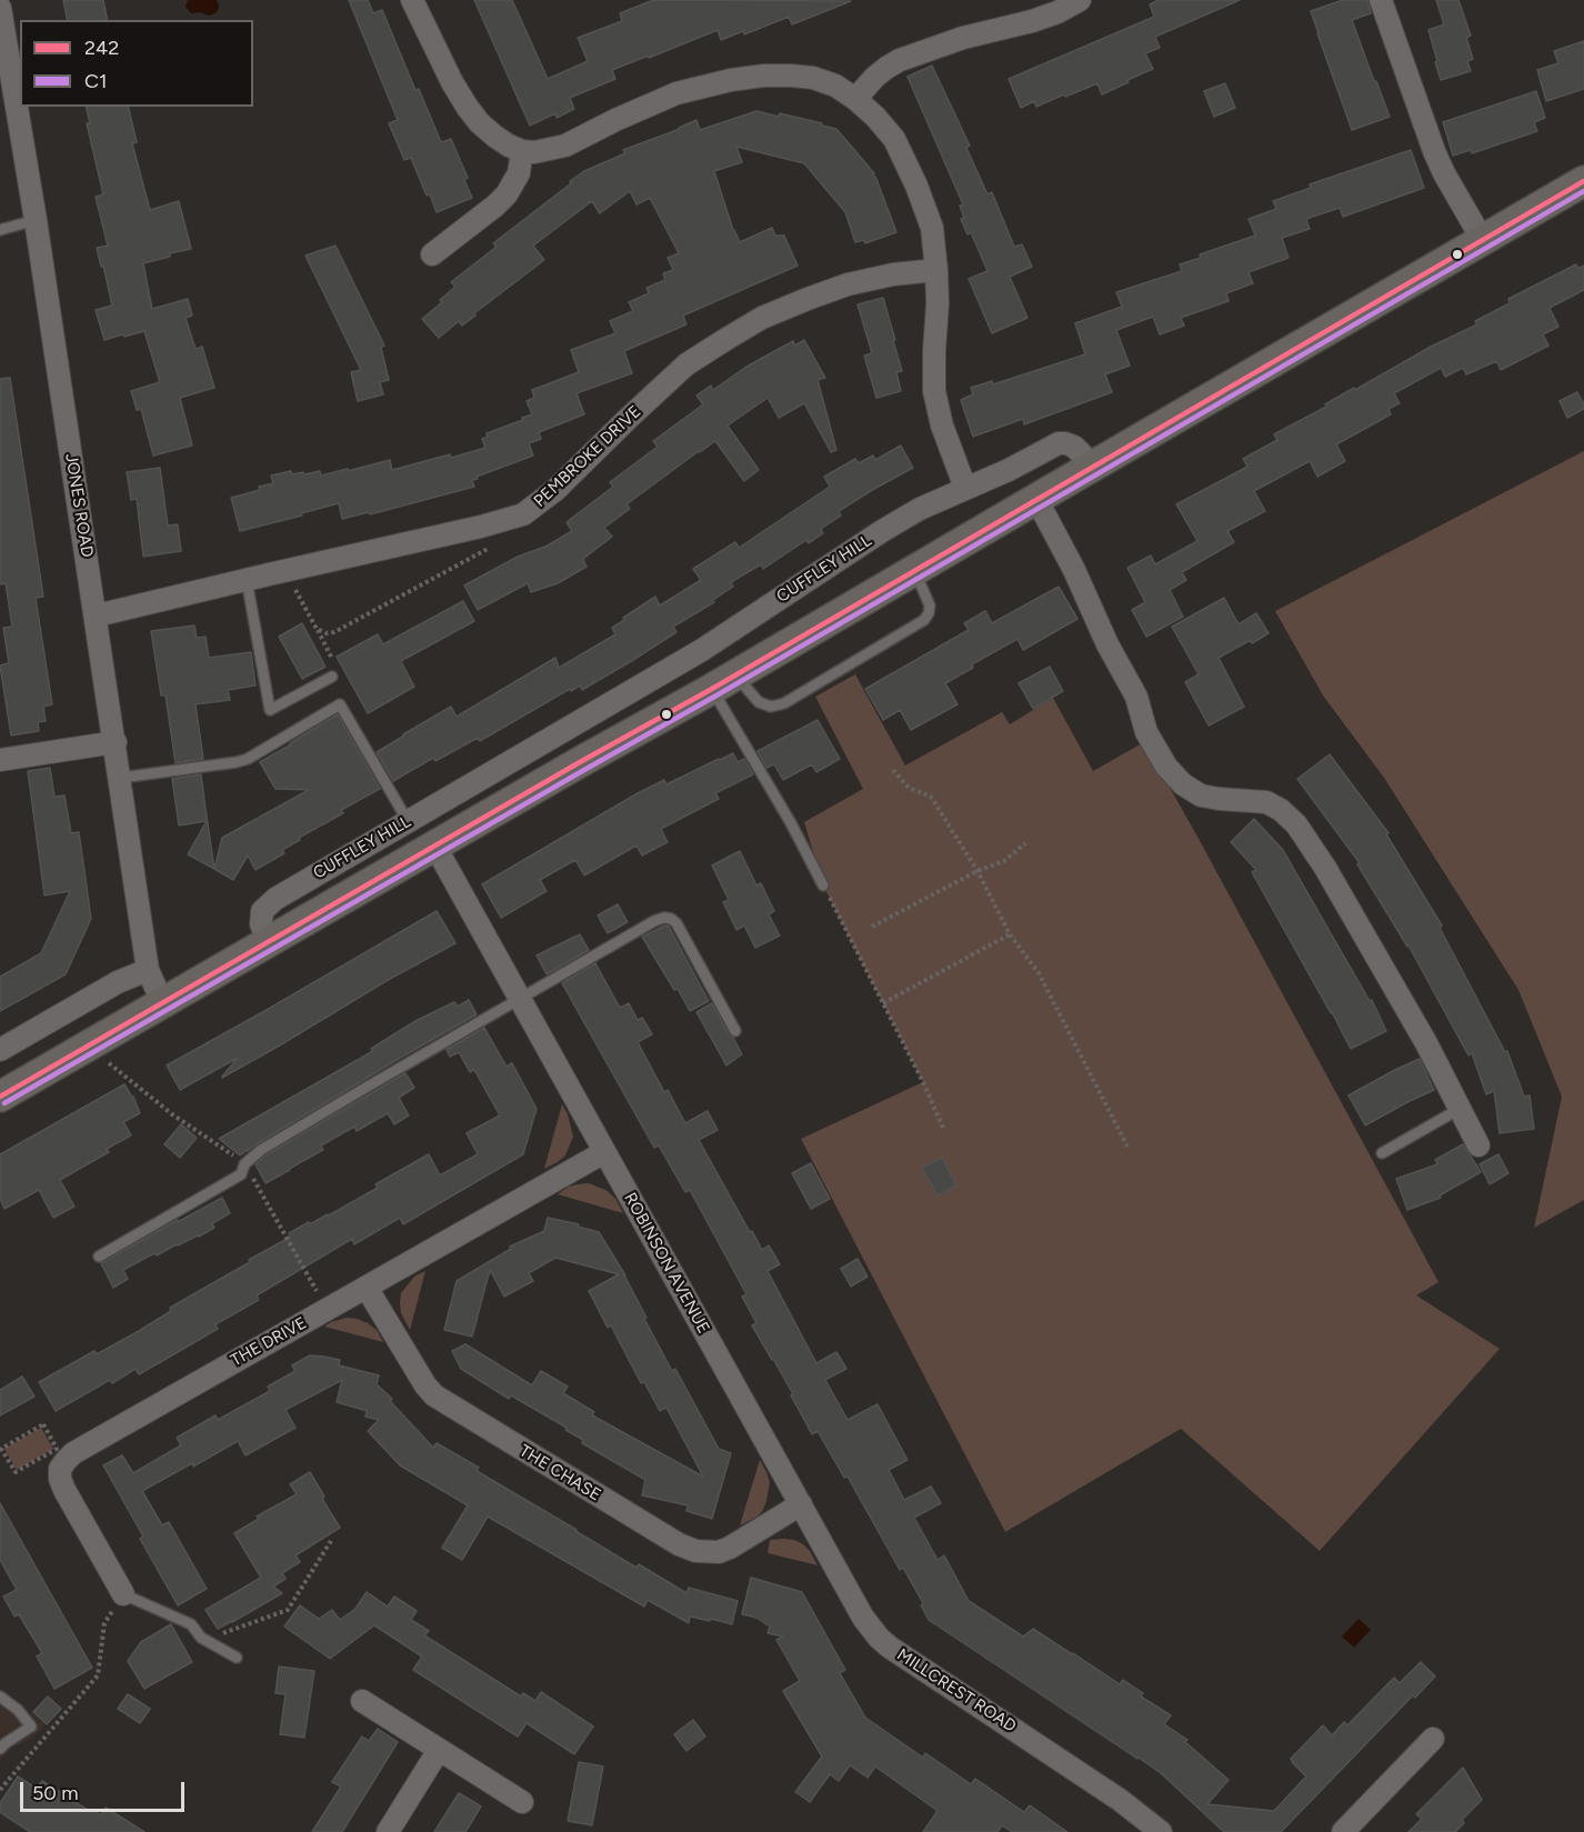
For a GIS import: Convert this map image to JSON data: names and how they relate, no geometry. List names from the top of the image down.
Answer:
{
  "streets": {
    "street": [
      "PEMBROKE DRIVE",
      "JONES ROAD",
      "CUFFLEY HILL",
      "ROBINSON AVENUE",
      "THE DRIVE",
      "THE CHASE",
      "MILLCREST ROAD"
    ]
  },
  "crossings": [
    ["PEMBROKE DRIVE", "JONES ROAD"],
    ["ROBINSON AVENUE", "THE DRIVE"],
    ["ROBINSON AVENUE", "THE CHASE"],
    ["ROBINSON AVENUE", "MILLCREST ROAD"],
    ["THE DRIVE", "THE CHASE"],
    ["THE CHASE", "MILLCREST ROAD"]
  ],
  "lines": ["transit line 242", "transit line C1"],
  "legend": ["242", "C1"],
  "scale_bar": "50 m"
}
